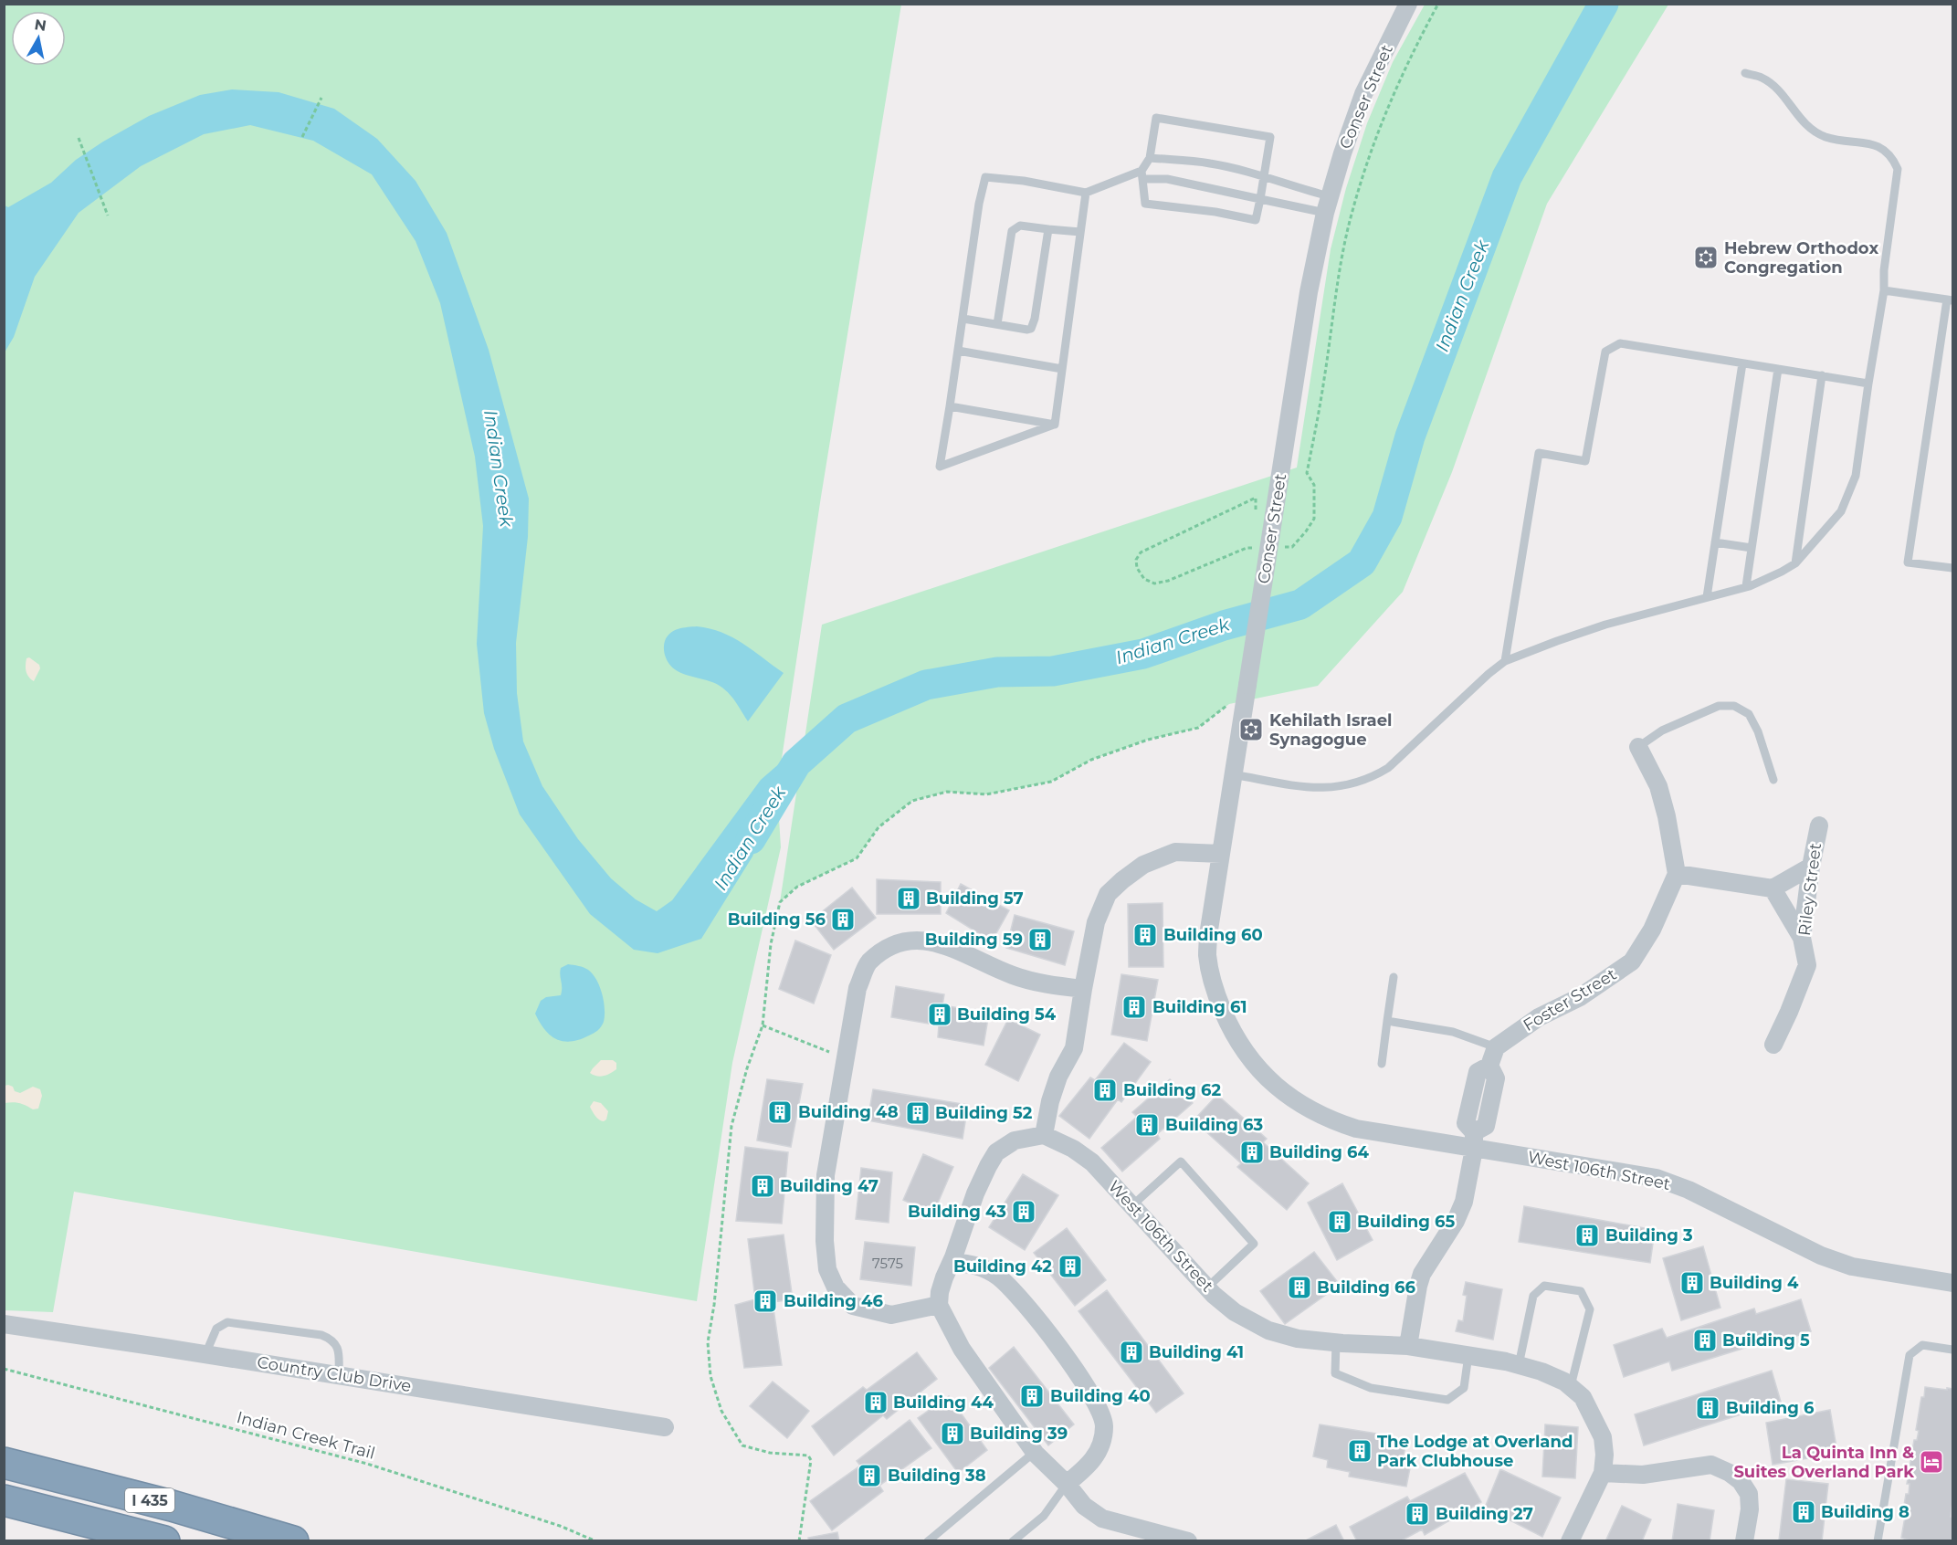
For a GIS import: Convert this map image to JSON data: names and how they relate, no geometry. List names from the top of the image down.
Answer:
{
  "streets": {
    "highway": ["I 435"],
    "street": [
      "Conser Street",
      "Riley Street",
      "Foster Street",
      "West 106th Street",
      "Country Club Drive"
    ],
    "path": ["Indian Creek Trail"]
  },
  "crossings": [
    ["Conser Street", "West 106th Street"]
  ],
  "water": ["Indian Creek"],
  "places": {
    "synagogue": ["Hebrew Orthodox Congregation", "Kehilath Israel Synagogue"],
    "building": [
      "Building 57",
      "Building 56",
      "Building 60",
      "Building 59",
      "Building 61",
      "Building 54",
      "Building 62",
      "Building 48",
      "Building 52",
      "Building 63",
      "Building 64",
      "Building 47",
      "Building 43",
      "Building 65",
      "Building 3",
      "Building 42",
      "Building 4",
      "Building 66",
      "Building 46",
      "Building 5",
      "Building 41",
      "Building 40",
      "Building 44",
      "Building 6",
      "Building 39",
      "The Lodge at Overland Park Clubhouse",
      "Building 38",
      "Building 8",
      "Building 27"
    ],
    "hotel": ["La Quinta Inn & Suites Overland Park"]
  },
  "house_numbers": ["7575"],
  "north": "top"
}
